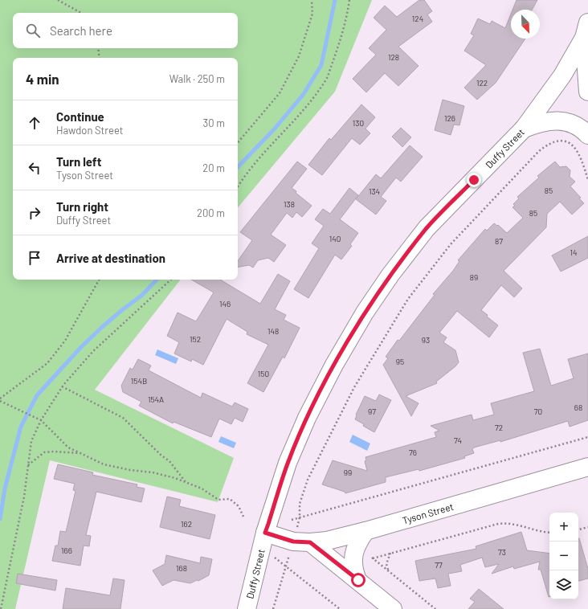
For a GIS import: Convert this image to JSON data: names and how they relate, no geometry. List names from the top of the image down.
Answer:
{
  "streets": {
    "street": ["Duffy Street", "Tyson Street"]
  },
  "crossings": [
    ["Duffy Street", "Tyson Street"]
  ],
  "house_numbers": [
    "124",
    "128",
    "122",
    "126",
    "130",
    "85",
    "134",
    "138",
    "85",
    "140",
    "87",
    "14",
    "89",
    "146",
    "148",
    "152",
    "93",
    "95",
    "150",
    "154B",
    "154A",
    "68",
    "97",
    "70",
    "72",
    "74",
    "76",
    "99",
    "162",
    "166",
    "73",
    "77",
    "168"
  ],
  "north": "bottom right",
  "page": {
    "search": "Search here",
    "heading": ["4 min", "Walk · 250 m"],
    "list": [
      ["Continue", "Hawdon Street", "30 m"],
      ["Turn left", "Tyson Street", "20 m"],
      ["Turn right", "Duffy Street", "200 m"],
      "Arrive at destination"
    ],
    "map_buttons": ["+", "−"]
  }
}
